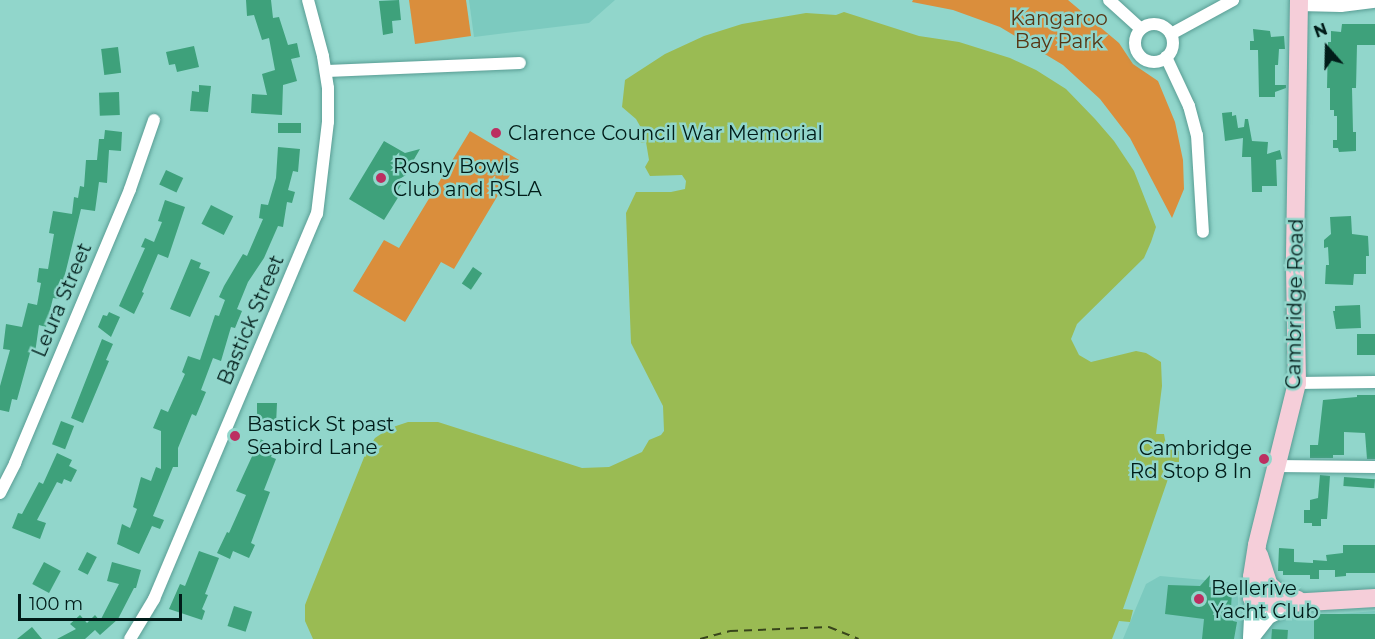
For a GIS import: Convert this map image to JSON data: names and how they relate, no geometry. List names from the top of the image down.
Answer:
{
  "streets": {
    "main road": ["Cambridge Road"],
    "street": ["Leura Street", "Bastick Street"]
  },
  "parks": ["Kangaroo Bay Park"],
  "places": [
    "Clarence Council War Memorial",
    "Rosny Bowls Club and RSLA",
    "Bastick St past Seabird Lane",
    "Cambridge Rd Stop 8 In",
    "Bellerive Yacht Club"
  ],
  "scale_bar": "100 m",
  "north": "top"
}
